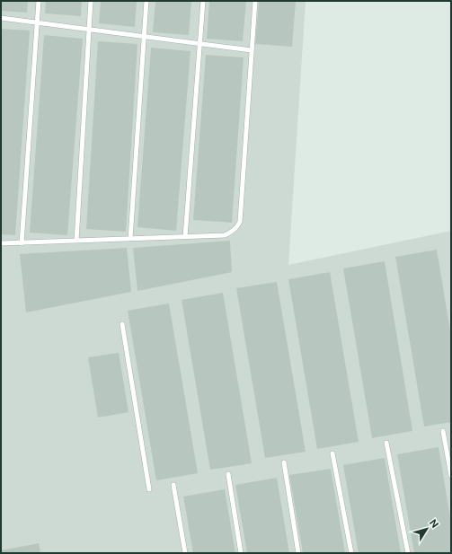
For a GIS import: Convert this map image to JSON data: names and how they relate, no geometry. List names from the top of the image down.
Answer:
{
  "north": "top right"
}
